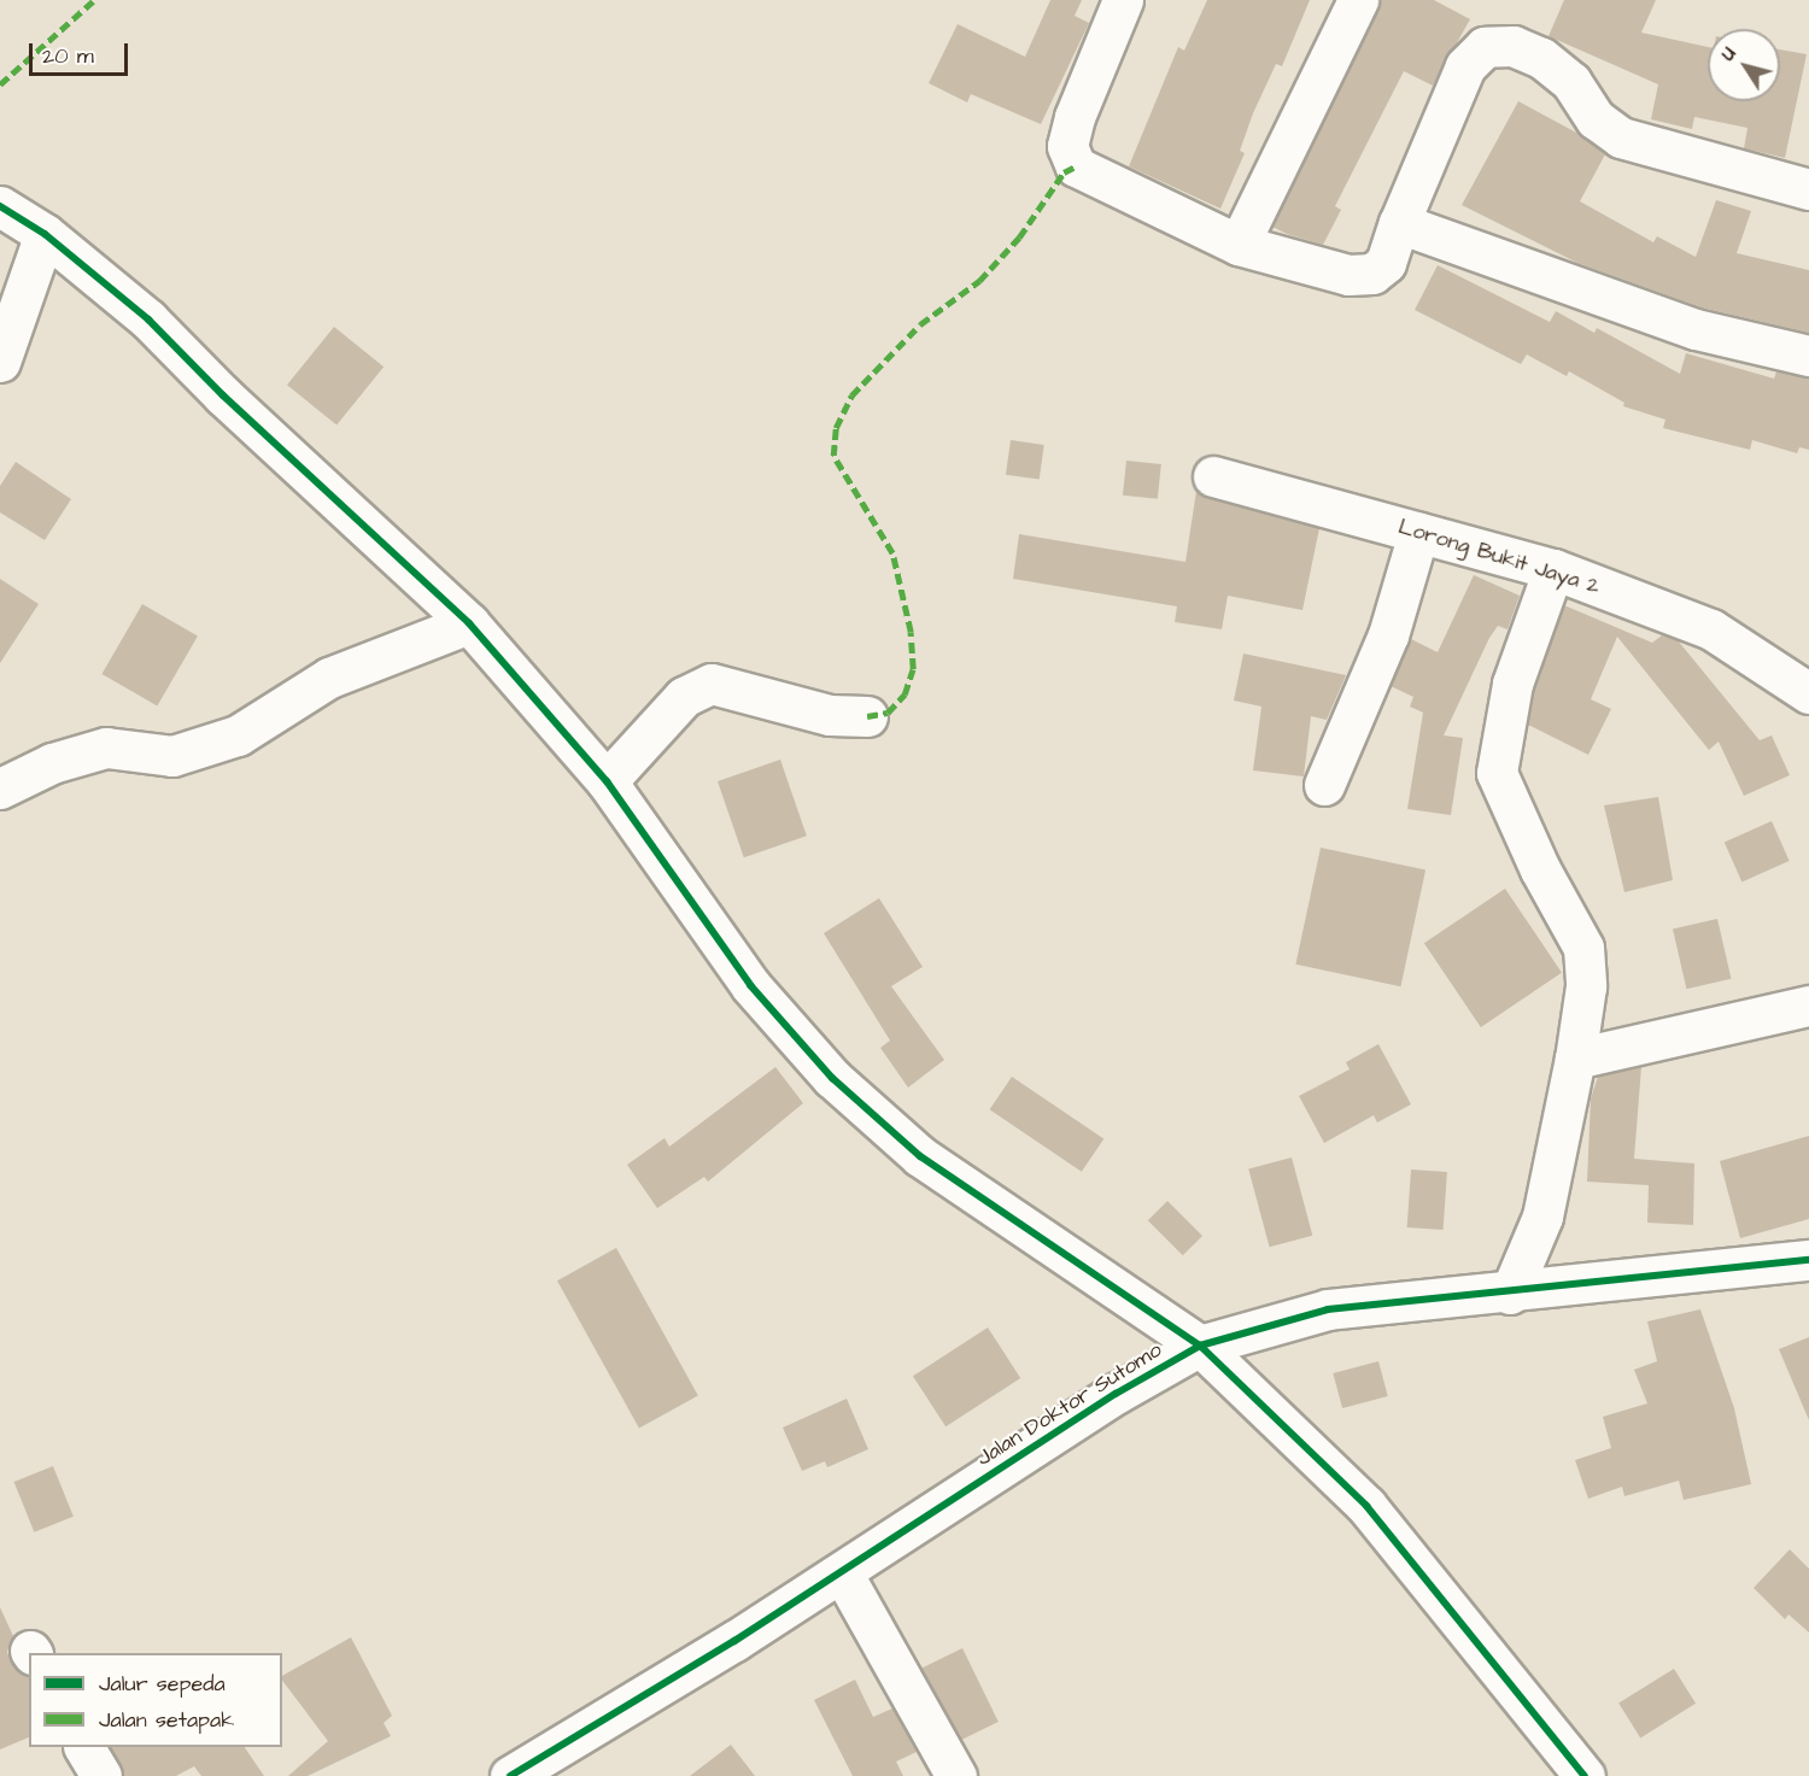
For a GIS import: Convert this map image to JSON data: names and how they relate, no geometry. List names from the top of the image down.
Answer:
{
  "streets": {
    "street": ["Lorong Bukit Jaya 2", "Jalan Doktor Sutomo"]
  },
  "legend": ["Jalur sepeda", "Jalan setapak"],
  "scale_bar": "20 m",
  "north": "top left"
}
